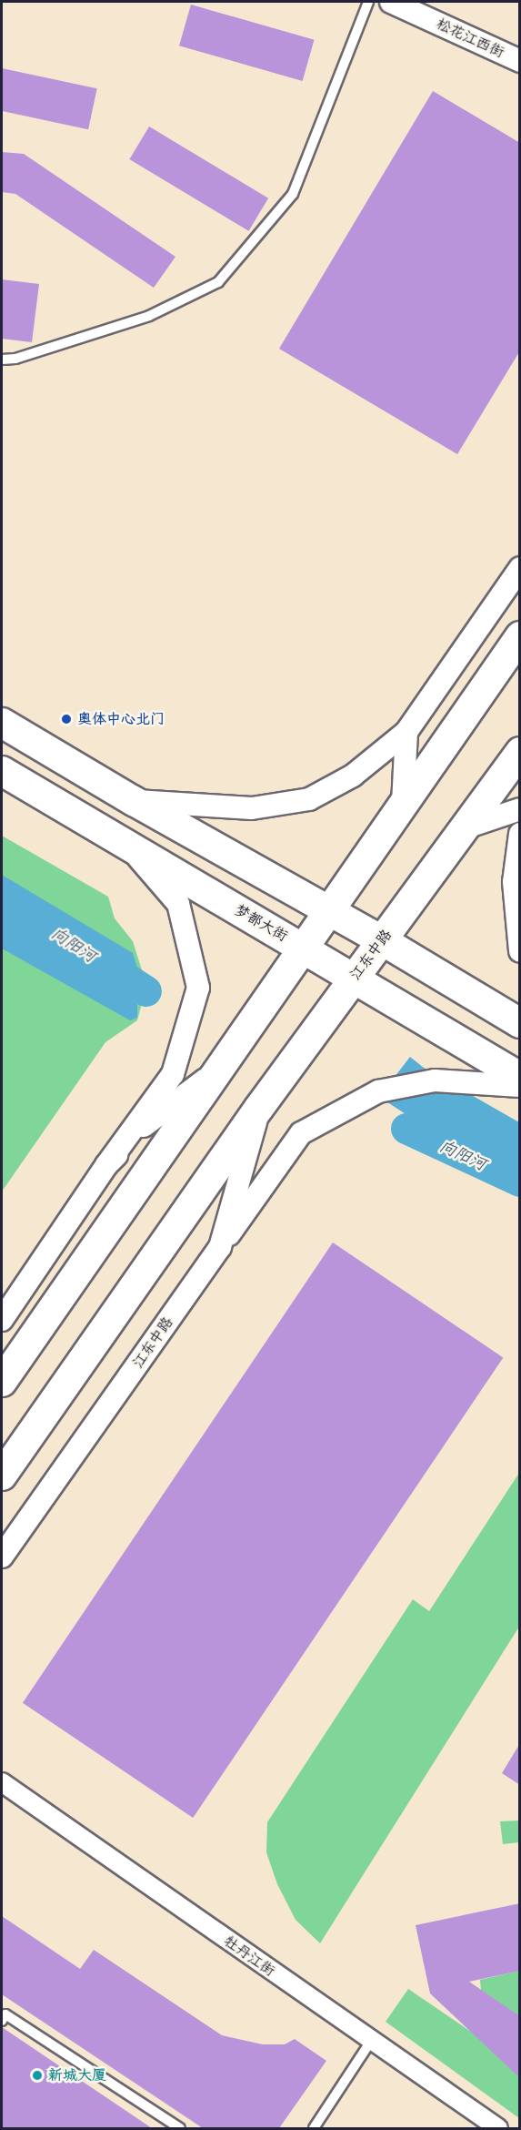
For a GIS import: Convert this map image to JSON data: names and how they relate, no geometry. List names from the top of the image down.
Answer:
{
  "streets": {
    "main road": ["梦都大街", "江东中路"],
    "street": ["松花江西街", "牡丹江街"]
  },
  "crossings": [
    ["梦都大街", "江东中路"]
  ],
  "water": ["向阳河"],
  "places": ["奥体中心北门", "新城大厦"]
}
